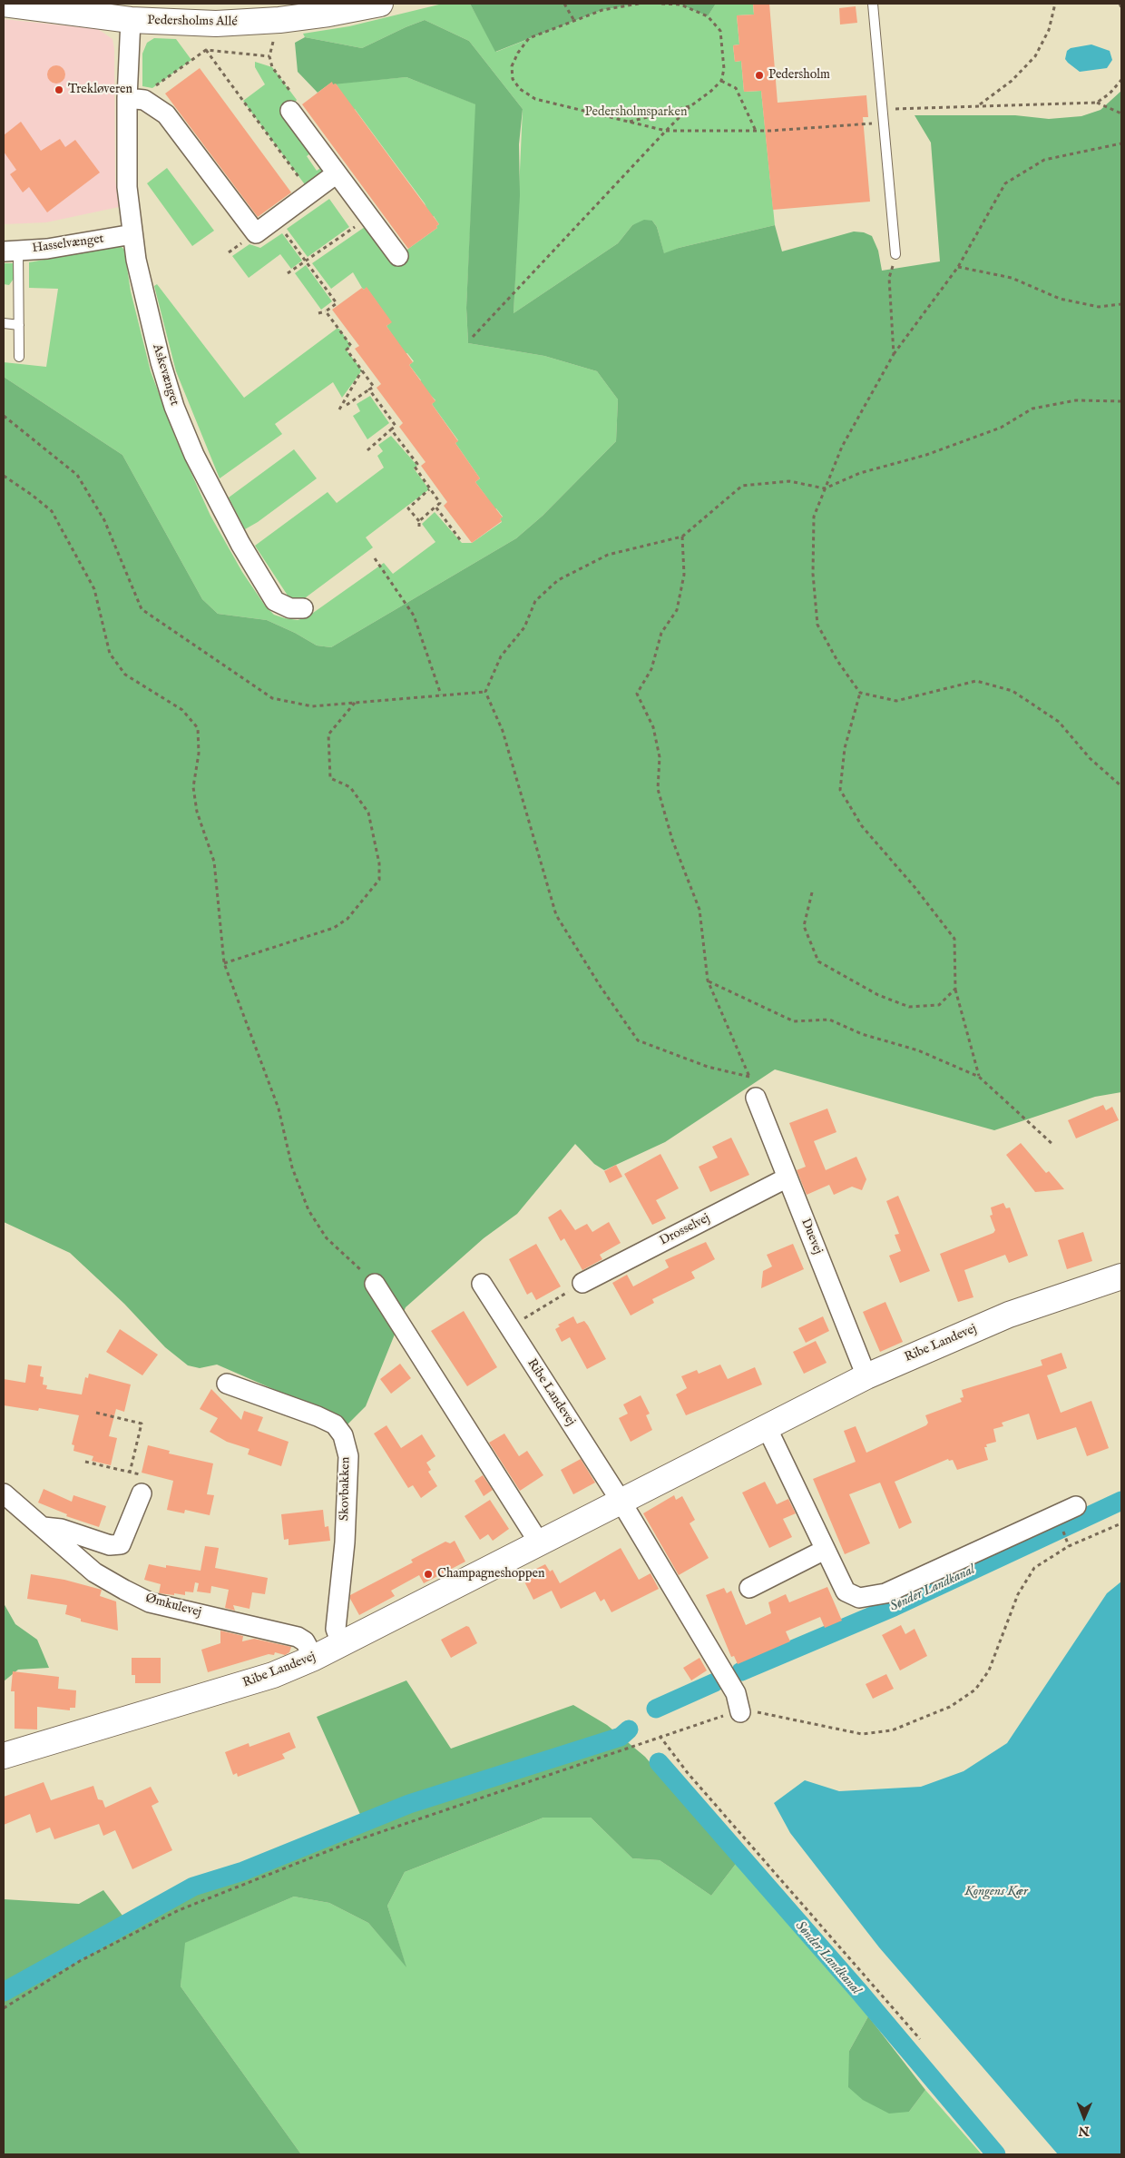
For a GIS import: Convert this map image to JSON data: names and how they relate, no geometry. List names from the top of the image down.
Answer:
{
  "streets": {
    "main road": ["Pedersholms Allé", "Ribe Landevej"],
    "street": [
      "Hasselvænget",
      "Askevænget",
      "Drosselvej",
      "Duevej",
      "Skovbakken",
      "Ømkulevej"
    ]
  },
  "crossings": [
    ["Pedersholms Allé", "Askevænget"],
    ["Hasselvænget", "Askevænget"],
    ["Drosselvej", "Duevej"],
    ["Duevej", "Ribe Landevej"],
    ["Ribe Landevej", "Skovbakken"],
    ["Ribe Landevej", "Ømkulevej"]
  ],
  "water": ["Sønder Landkanal", "Kongens Kær"],
  "parks": ["Pedersholmsparken"],
  "places": ["Pedersholm", "Trekløveren", "Champagneshoppen"],
  "north": "bottom"
}
